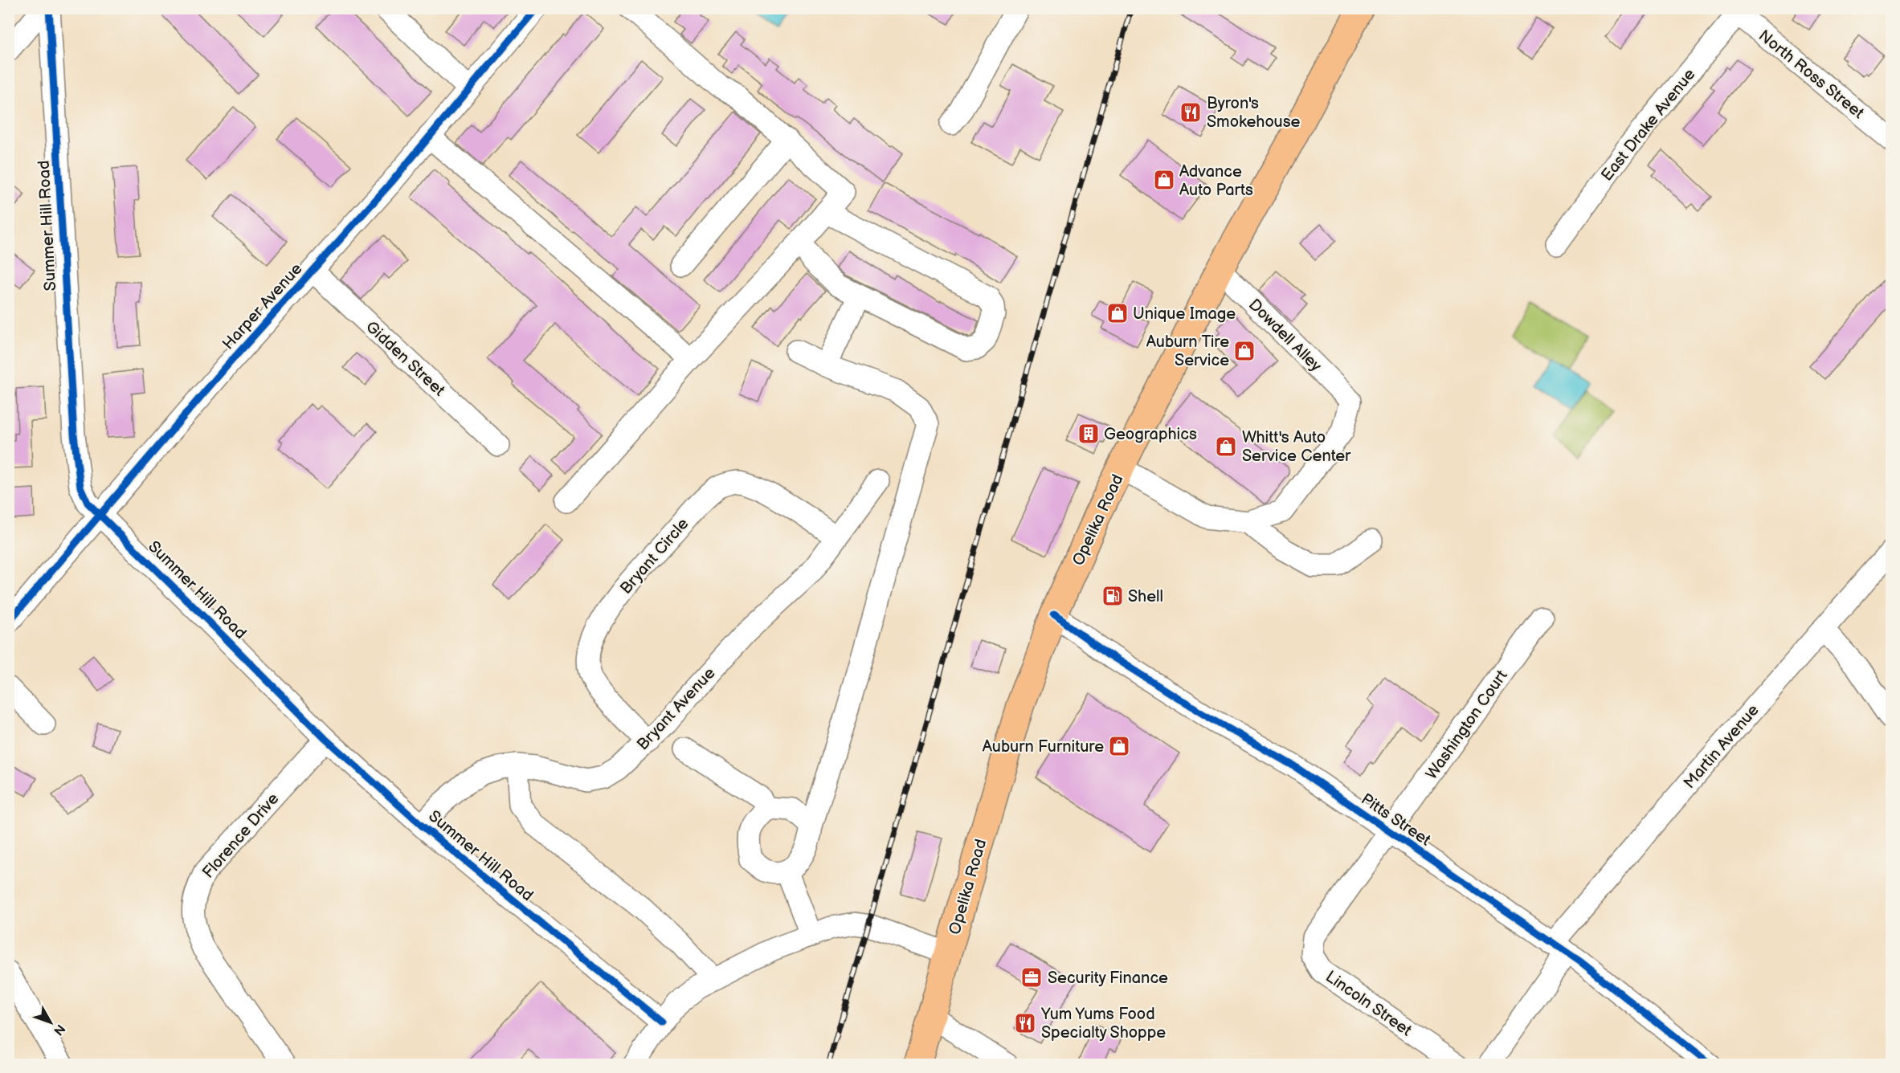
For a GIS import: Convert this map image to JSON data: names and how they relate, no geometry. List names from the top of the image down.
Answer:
{
  "streets": {
    "main road": ["Opelika Road"],
    "street": [
      "North Ross Street",
      "East Drake Avenue",
      "Summer Hill Road",
      "Harper Avenue",
      "Dowdell Alley",
      "Gidden Street",
      "Bryant Circle",
      "Bryant Avenue",
      "Washington Court",
      "Martin Avenue",
      "Pitts Street",
      "Florence Drive",
      "Lincoln Street"
    ]
  },
  "crossings": [
    ["North Ross Street", "East Drake Avenue"],
    ["Summer Hill Road", "Harper Avenue"],
    ["Summer Hill Road", "Bryant Avenue"],
    ["Summer Hill Road", "Florence Drive"],
    ["Harper Avenue", "Gidden Street"],
    ["Dowdell Alley", "Opelika Road"],
    ["Opelika Road", "Pitts Street"],
    ["Bryant Circle", "Bryant Avenue"],
    ["Washington Court", "Pitts Street"],
    ["Washington Court", "Lincoln Street"],
    ["Martin Avenue", "Pitts Street"],
    ["Pitts Street", "Lincoln Street"]
  ],
  "places": {
    "restaurant": ["Byron's Smokehouse", "Yum Yums Food Specialty Shoppe"],
    "shop": [
      "Advance Auto Parts",
      "Unique Image",
      "Auburn Tire Service",
      "Whitt's Auto Service Center",
      "Auburn Furniture"
    ],
    "building": ["Geographics"],
    "fuel station": ["Shell"],
    "office": ["Security Finance"]
  },
  "north": "bottom right"
}
